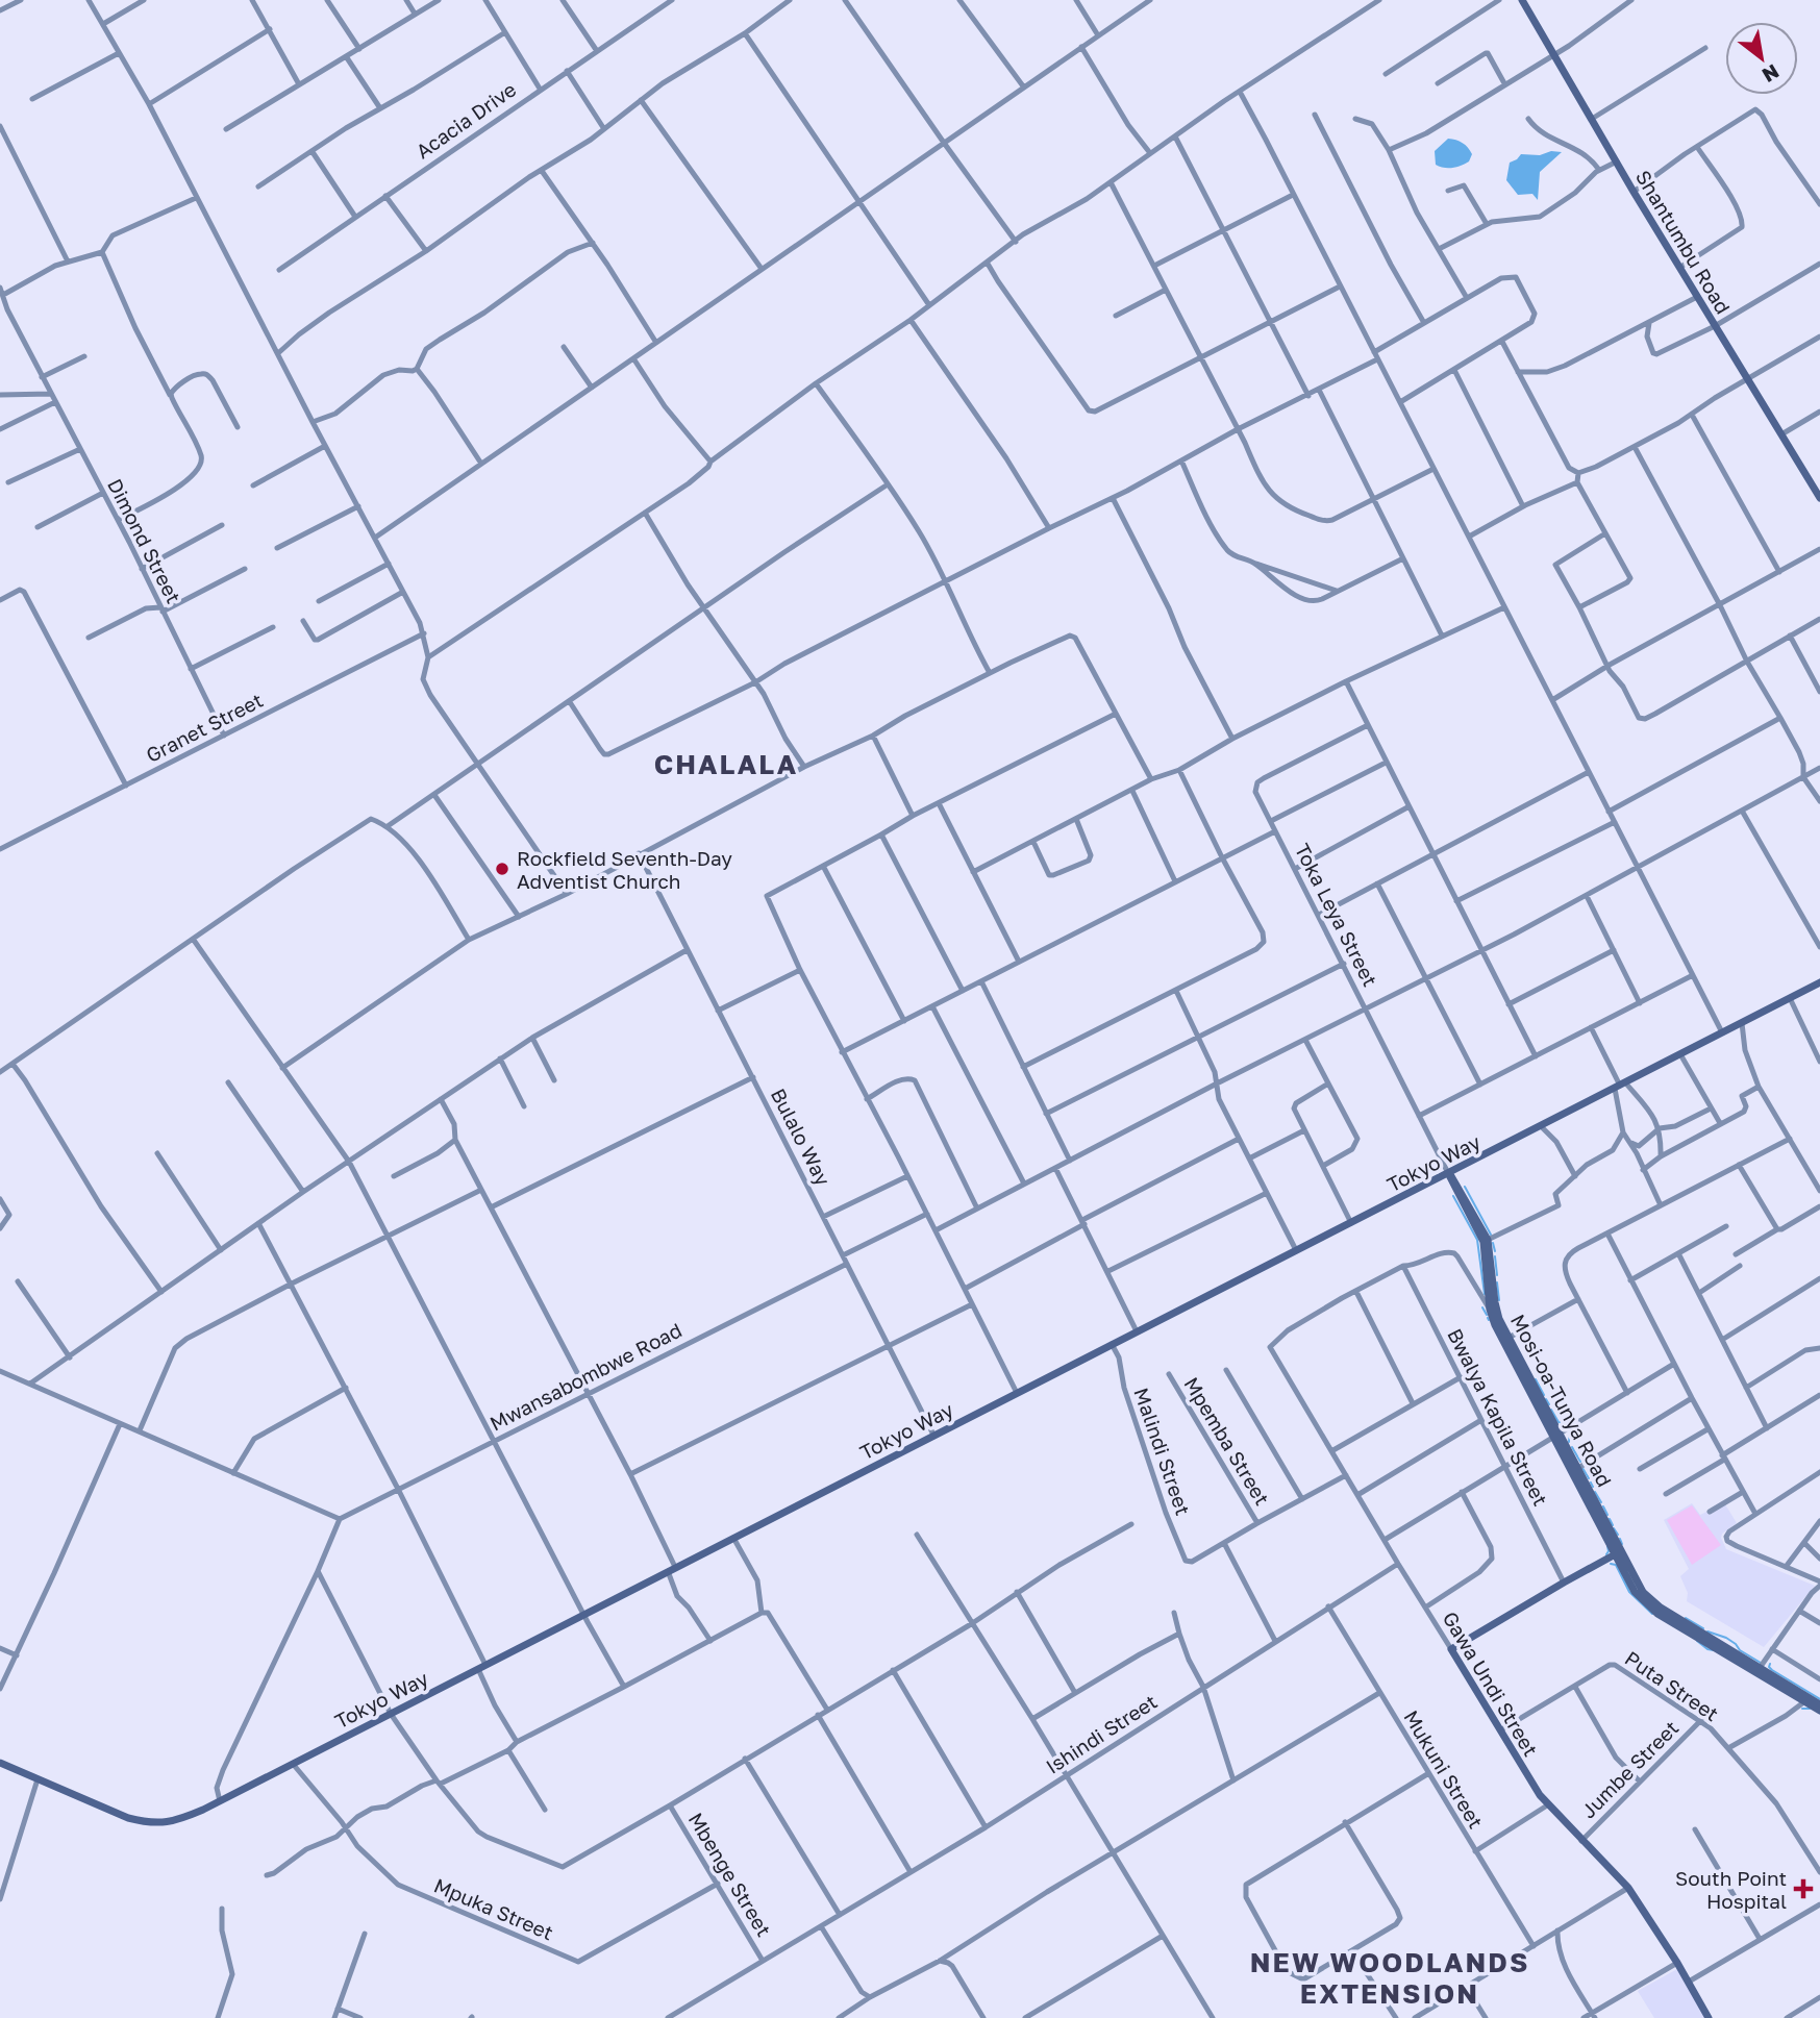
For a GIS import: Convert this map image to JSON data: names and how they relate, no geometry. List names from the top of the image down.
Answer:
{
  "streets": {
    "street": [
      "Acacia Drive",
      "Shantumbu Road",
      "Dimond Street",
      "Granet Street",
      "Toka Leya Street",
      "Bulalo Way",
      "Tokyo Way",
      "Mwansabombwe Road",
      "Mosi-oa-Tunya Road",
      "Bwalya Kapila Street",
      "Mpemba Street",
      "Malindi Street",
      "Gawa Undi Street",
      "Puta Street",
      "Ishindi Street",
      "Mukuni Street",
      "Jumbe Street",
      "Mbenge Street",
      "Mpuka Street"
    ]
  },
  "crossings": [
    ["Dimond Street", "Granet Street"],
    ["Toka Leya Street", "Tokyo Way"],
    ["Toka Leya Street", "Mosi-oa-Tunya Road"],
    ["Bulalo Way", "Tokyo Way"],
    ["Bulalo Way", "Mwansabombwe Road"],
    ["Tokyo Way", "Mosi-oa-Tunya Road"],
    ["Tokyo Way", "Malindi Street"],
    ["Tokyo Way", "Mpuka Street"],
    ["Gawa Undi Street", "Puta Street"],
    ["Gawa Undi Street", "Ishindi Street"],
    ["Gawa Undi Street", "Jumbe Street"],
    ["Puta Street", "Jumbe Street"],
    ["Ishindi Street", "Mukuni Street"],
    ["Ishindi Street", "Mbenge Street"],
    ["Mbenge Street", "Mpuka Street"]
  ],
  "districts": ["CHALALA", "NEW WOODLANDS EXTENSION"],
  "places": {
    "other": ["Rockfield Seventh-Day Adventist Church"],
    "health": ["South Point Hospital"]
  },
  "north": "bottom right"
}
